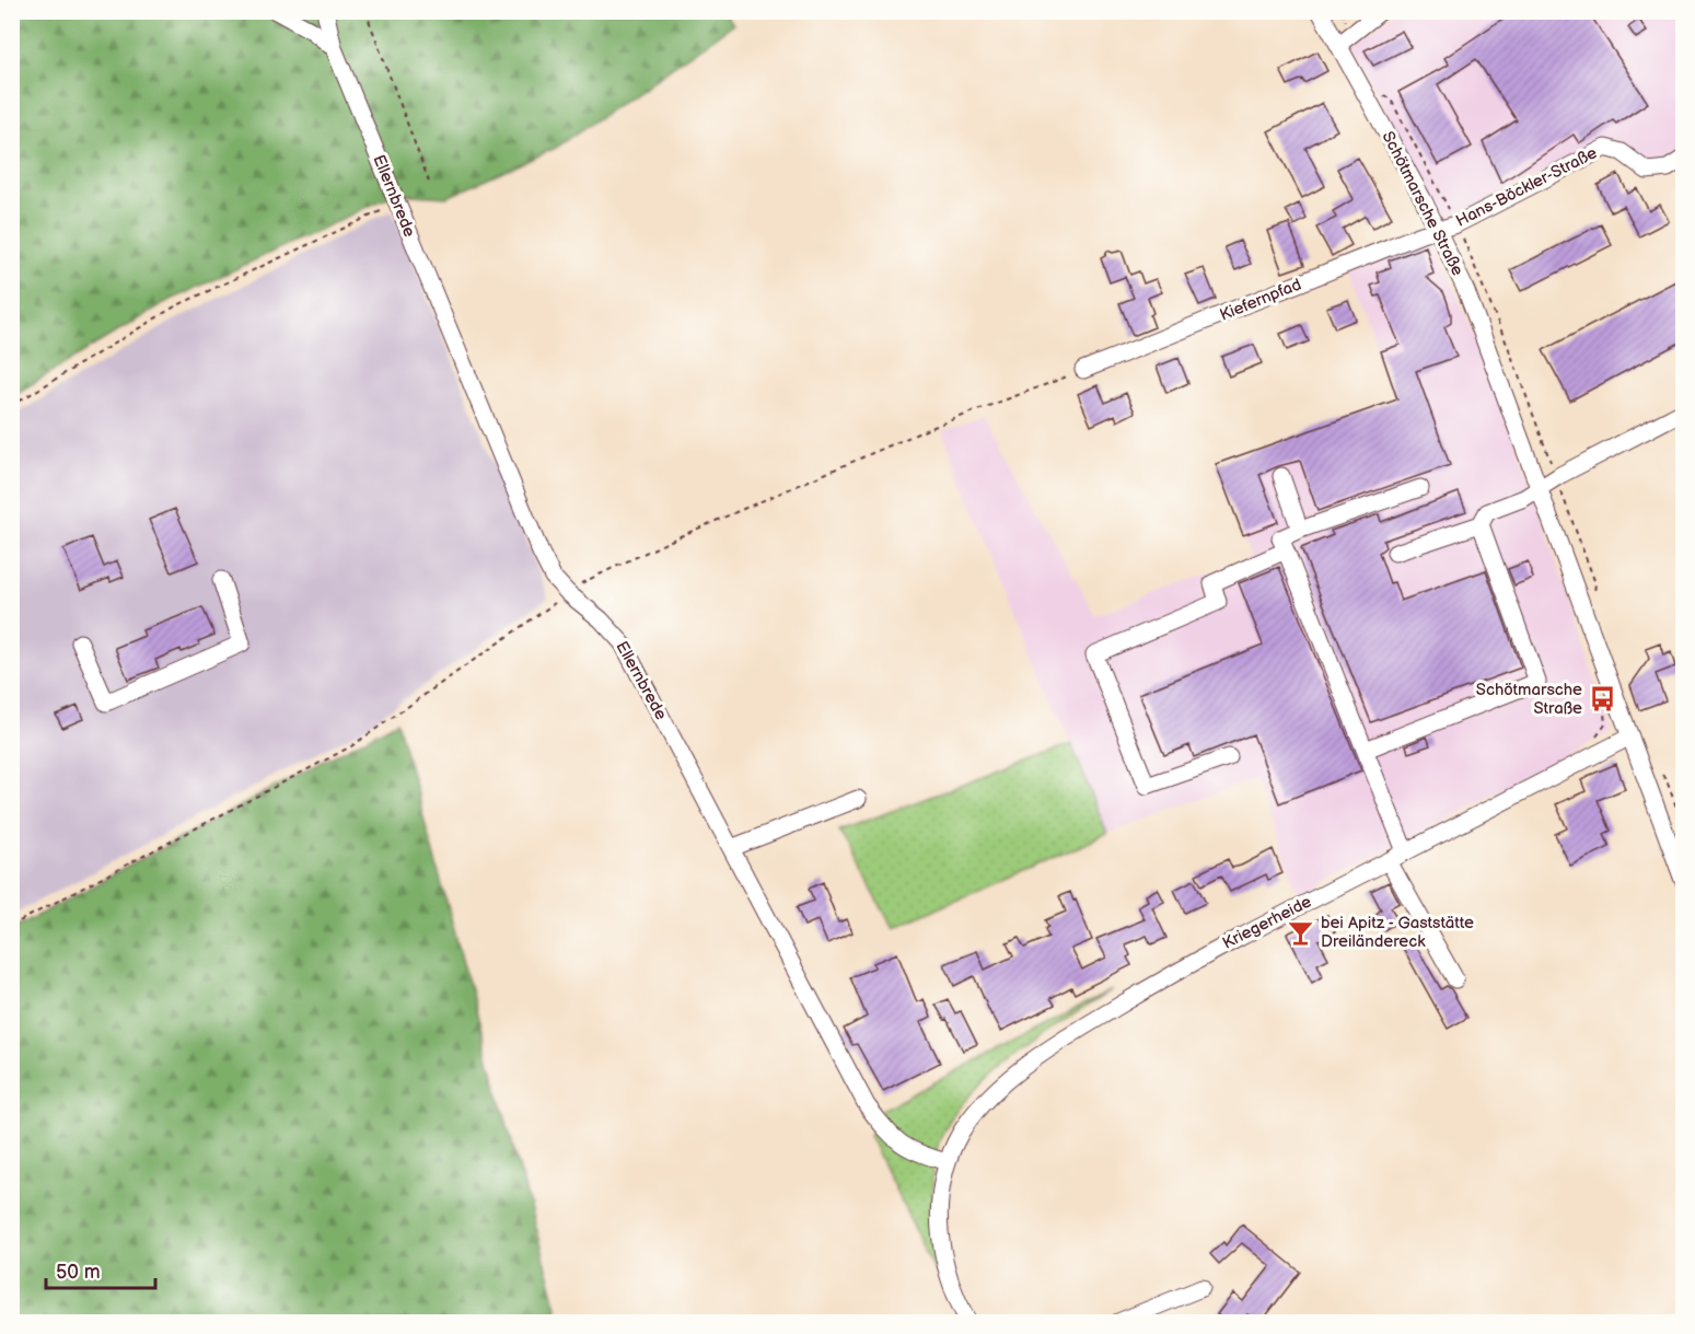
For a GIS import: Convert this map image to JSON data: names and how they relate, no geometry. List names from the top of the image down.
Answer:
{
  "streets": {
    "street": [
      "Hans-Böckler-Straße",
      "Ellernbrede",
      "Schötmarsche Straße",
      "Kiefernpfad",
      "Kriegerheide"
    ]
  },
  "crossings": [
    ["Hans-Böckler-Straße", "Schötmarsche Straße"],
    ["Hans-Böckler-Straße", "Kiefernpfad"],
    ["Ellernbrede", "Kriegerheide"],
    ["Schötmarsche Straße", "Kiefernpfad"],
    ["Schötmarsche Straße", "Kriegerheide"]
  ],
  "places": {
    "bus stop": ["Schötmarsche Straße"],
    "bar": ["bei Apitz - Gaststätte Dreiländereck"]
  },
  "scale_bar": "50 m"
}
